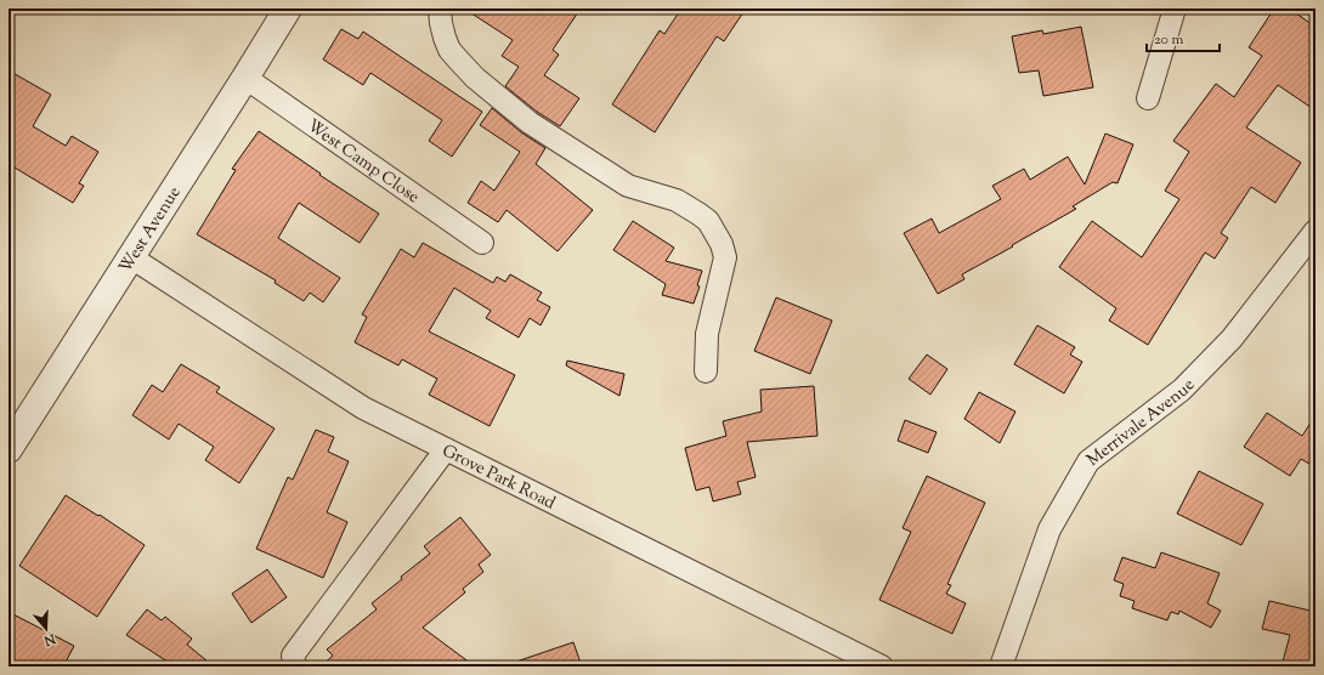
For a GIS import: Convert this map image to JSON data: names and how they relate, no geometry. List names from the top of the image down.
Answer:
{
  "streets": {
    "street": [
      "West Camp Close",
      "West Avenue",
      "Merrivale Avenue",
      "Grove Park Road"
    ]
  },
  "crossings": [
    ["West Camp Close", "West Avenue"],
    ["West Avenue", "Grove Park Road"]
  ],
  "scale_bar": "20 m",
  "north": "bottom"
}
